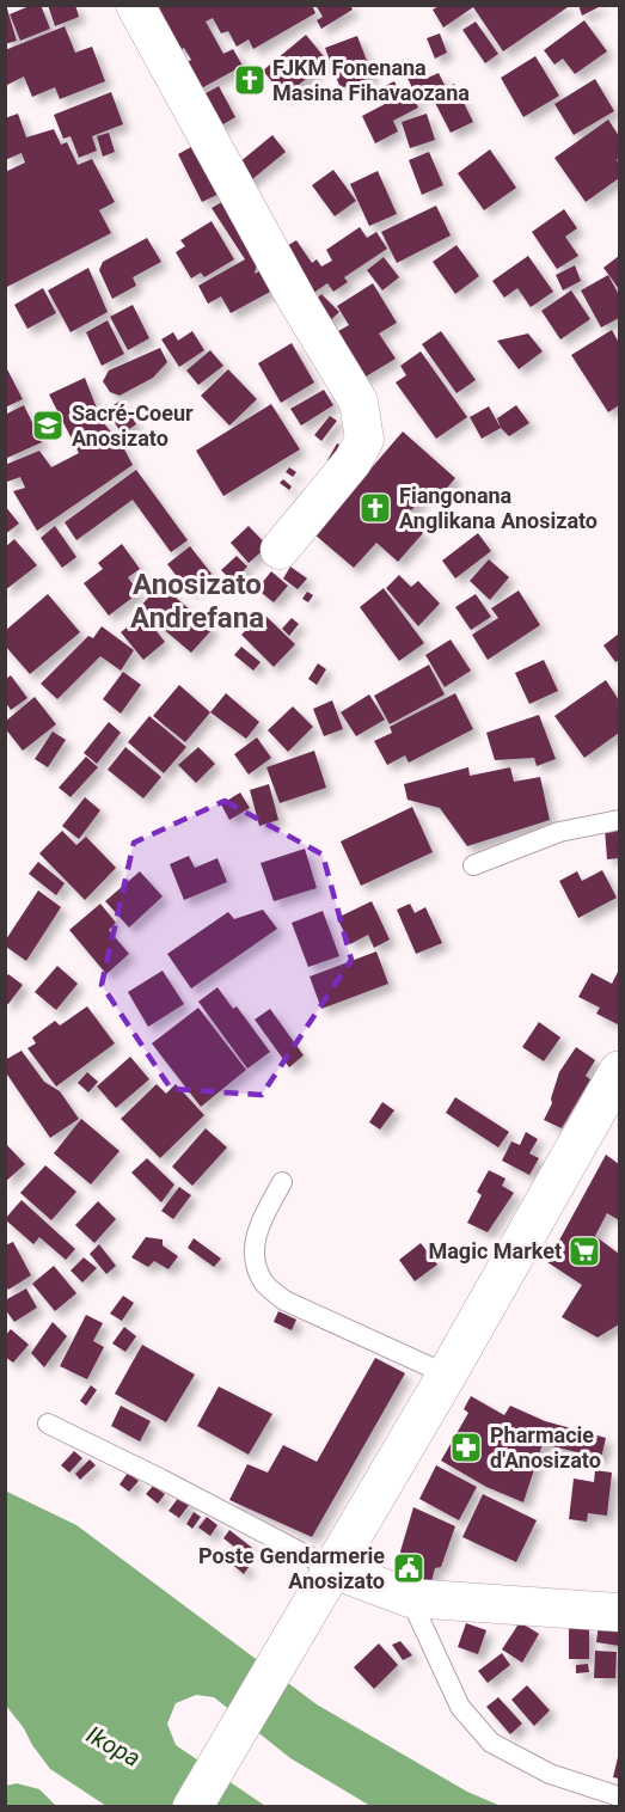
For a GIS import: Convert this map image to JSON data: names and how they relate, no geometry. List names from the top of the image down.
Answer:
{
  "districts": ["Anosizato Andrefana"],
  "water": ["Ikopa"],
  "places": {
    "church": ["FJKM Fonenana Masina Fihavaozana", "Fiangonana Anglikana Anosizato"],
    "school or university": ["Sacré-Coeur Anosizato"],
    "supermarket": ["Magic Market"],
    "pharmacy": ["Pharmacie d'Anosizato"],
    "public building": ["Poste Gendarmerie Anosizato"]
  }
}
